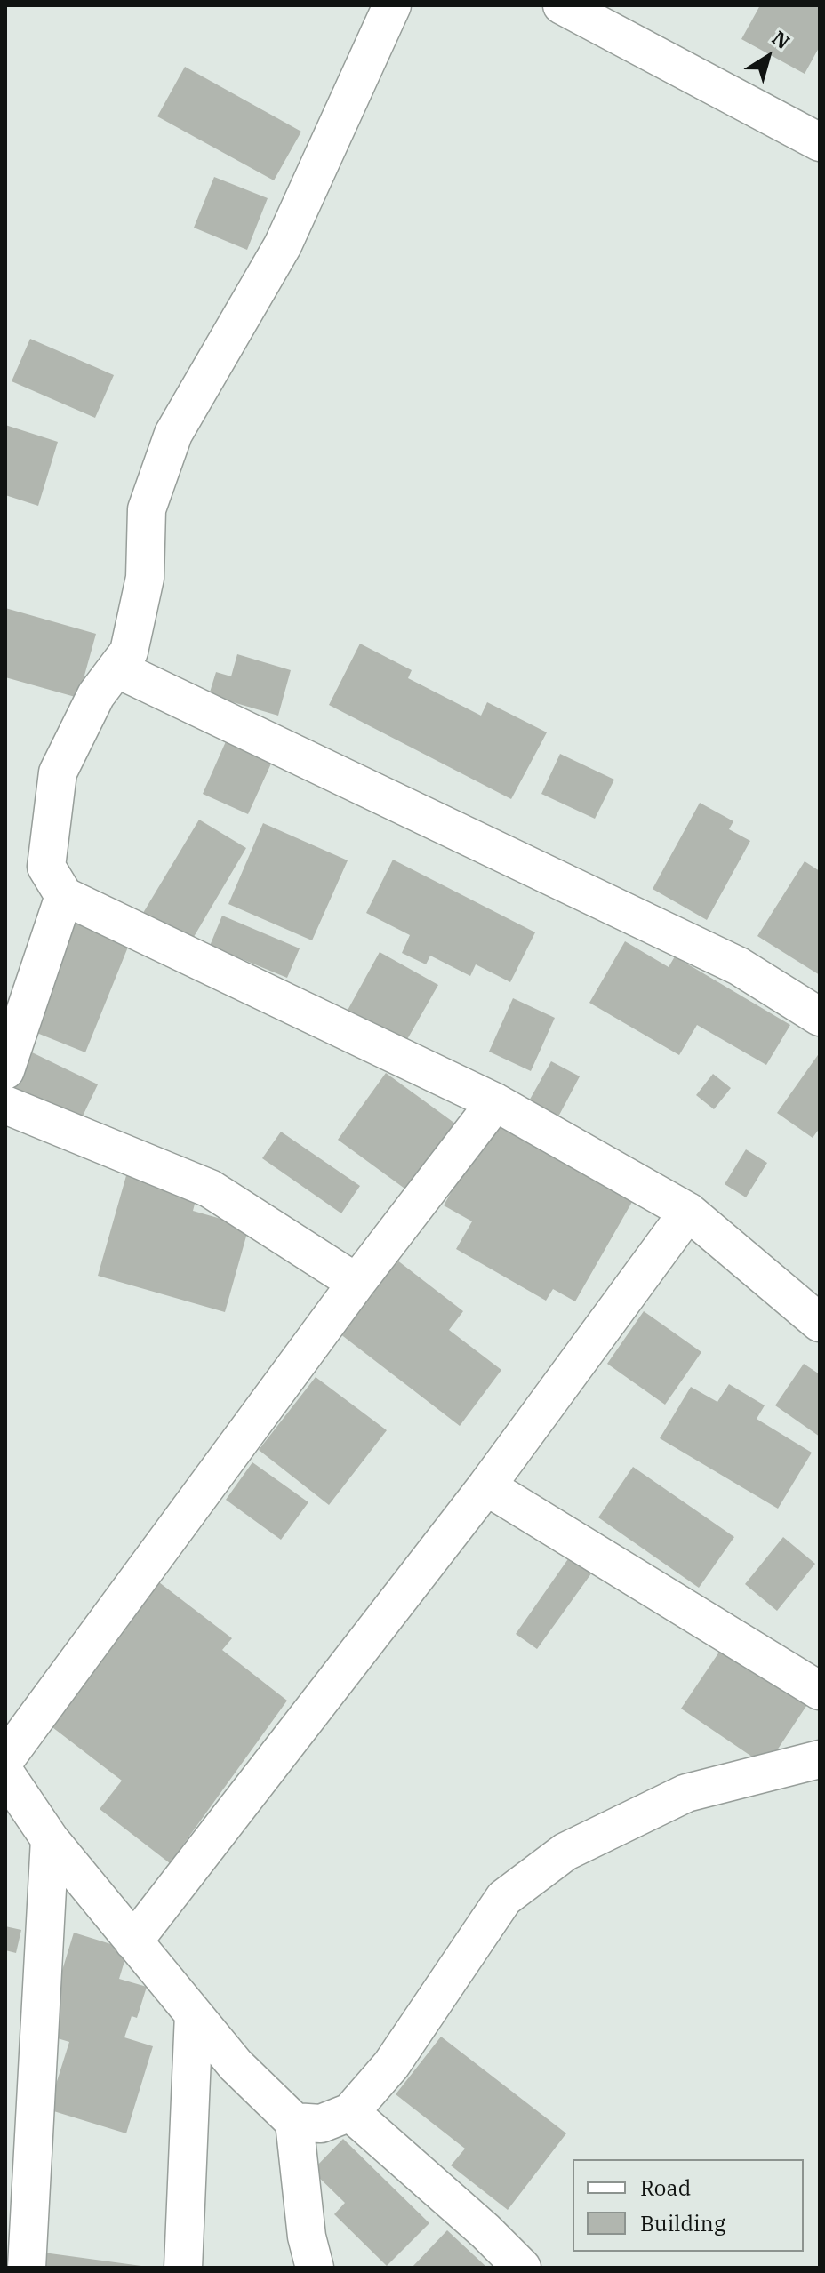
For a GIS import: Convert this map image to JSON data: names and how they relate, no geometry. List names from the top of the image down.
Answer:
{
  "legend": ["Road", "Building"],
  "north": "top right"
}
